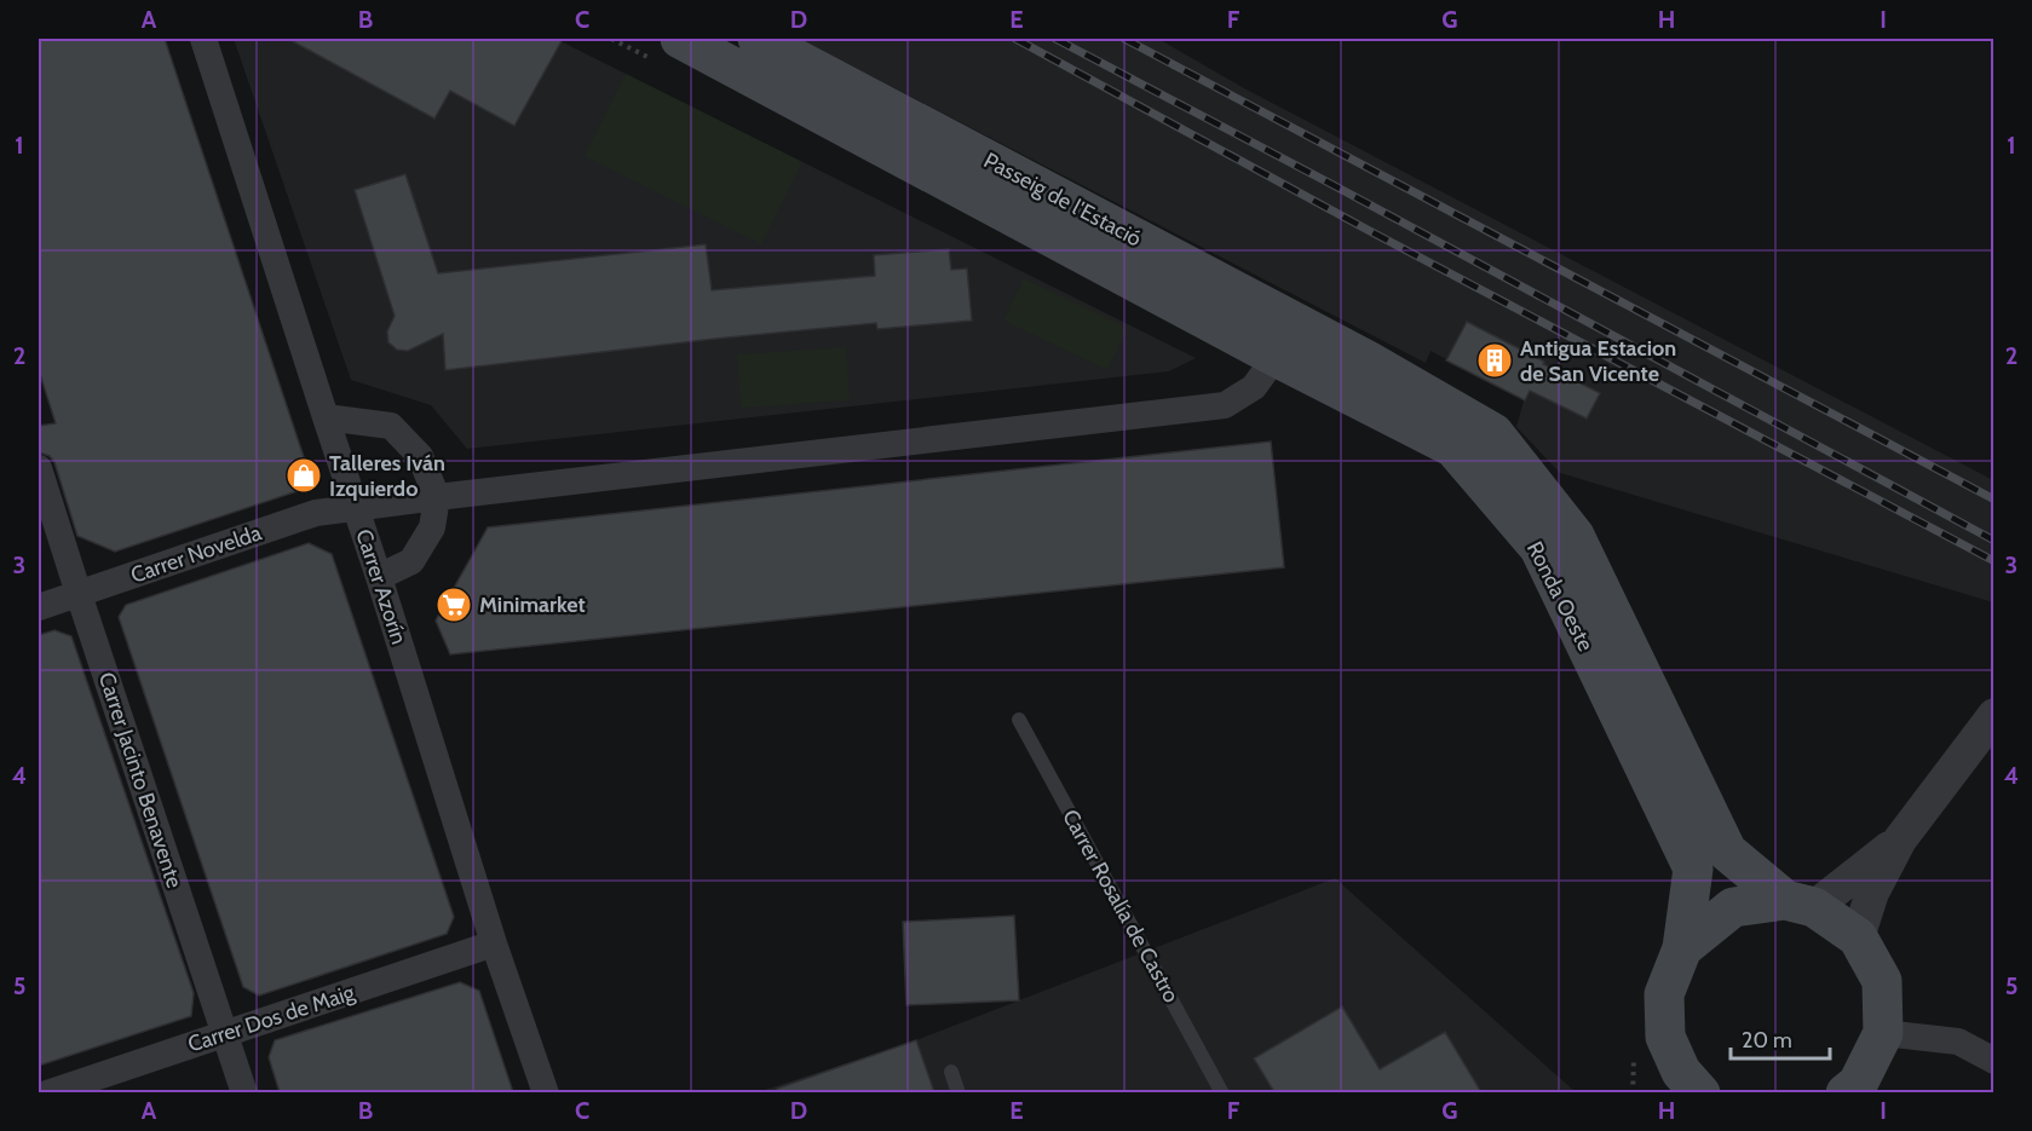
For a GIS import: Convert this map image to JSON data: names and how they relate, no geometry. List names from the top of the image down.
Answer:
{
  "streets": {
    "main road": ["Passeig de l'Estació", "Ronda Oeste"],
    "street": [
      "Carrer Novelda",
      "Carrer Azorín",
      "Carrer Jacinto Benavente",
      "Carrer Dos de Maig"
    ],
    "lane": ["Carrer Rosalía de Castro"]
  },
  "crossings": [
    ["Passeig de l'Estació", "Carrer Novelda"],
    ["Passeig de l'Estació", "Ronda Oeste"],
    ["Carrer Novelda", "Carrer Azorín"],
    ["Carrer Novelda", "Ronda Oeste"],
    ["Carrer Novelda", "Carrer Jacinto Benavente"],
    ["Carrer Azorín", "Carrer Dos de Maig"],
    ["Carrer Jacinto Benavente", "Carrer Dos de Maig"]
  ],
  "places": {
    "building": ["Antigua Estacion de San Vicente"],
    "shop": ["Talleres Iván Izquierdo"],
    "supermarket": ["Minimarket"]
  },
  "scale_bar": "20 m",
  "grid": {
    "columns": [
      "A",
      "B",
      "C",
      "D",
      "E",
      "F",
      "G",
      "H",
      "I"
    ],
    "rows": [
      "1",
      "2",
      "3",
      "4",
      "5"
    ]
  }
}
